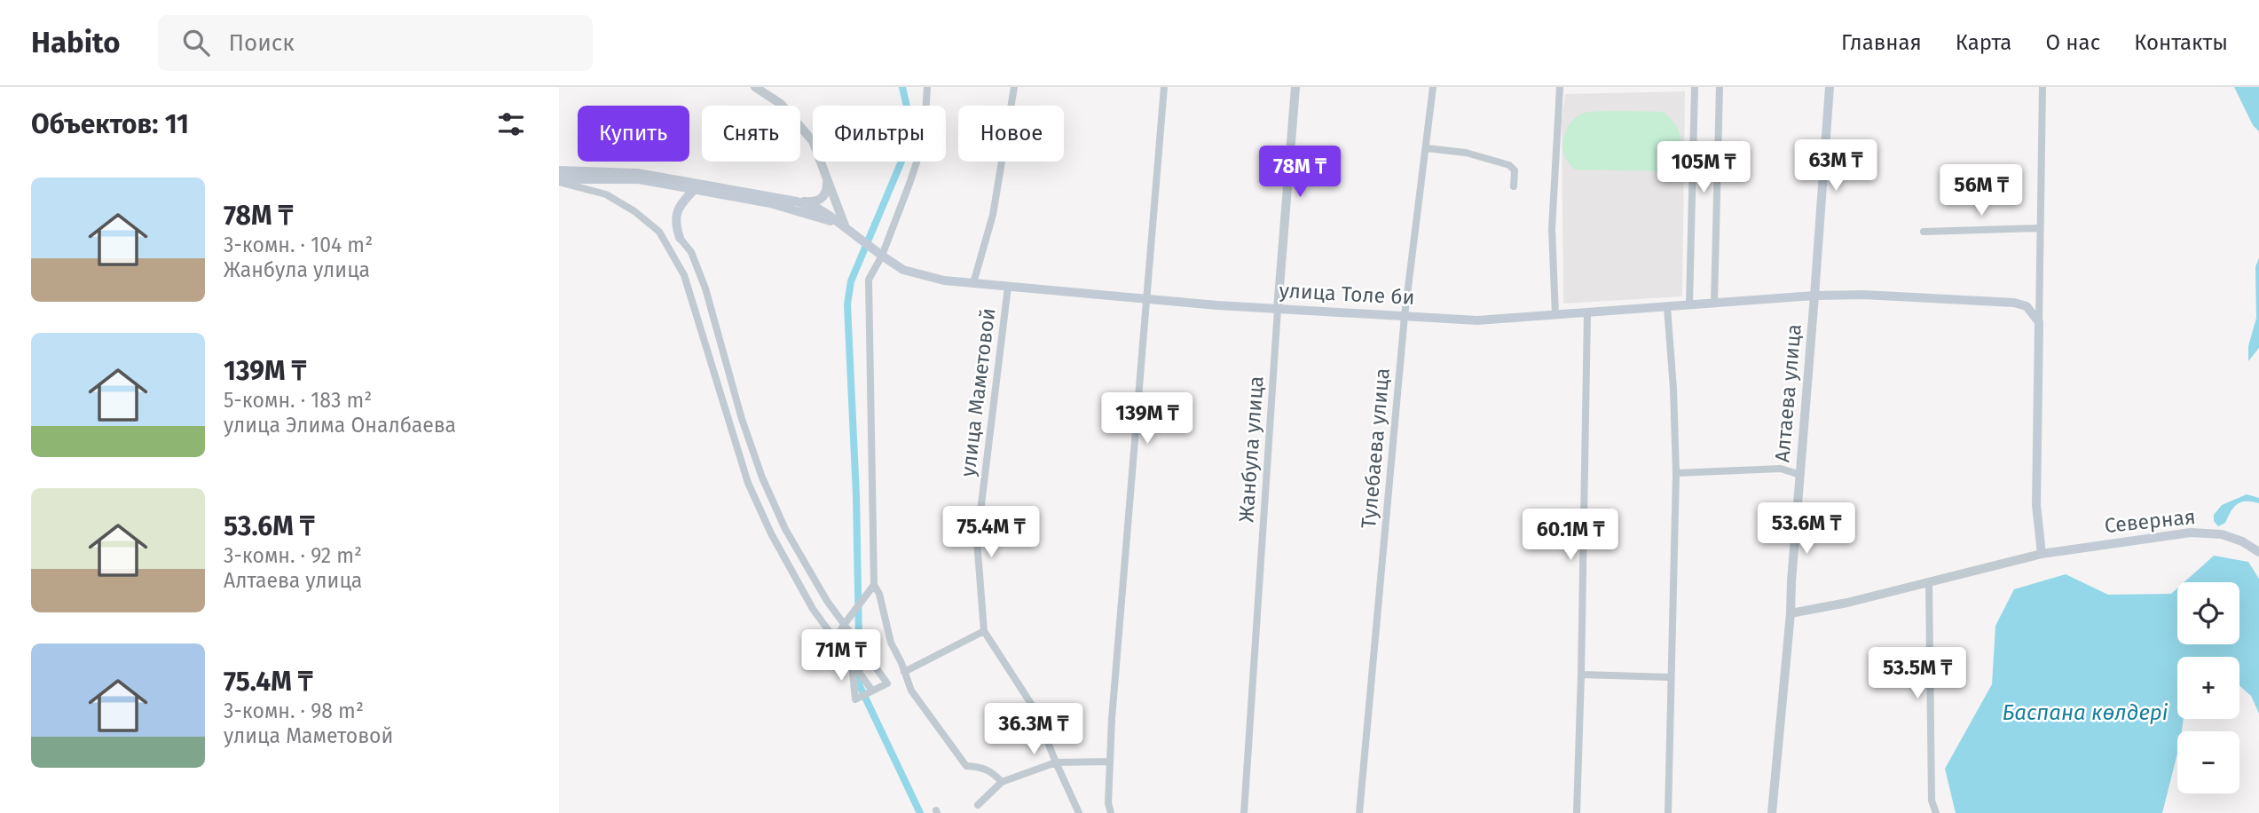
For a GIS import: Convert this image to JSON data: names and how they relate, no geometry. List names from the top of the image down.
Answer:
{
  "streets": {
    "main road": ["улица Толе би", "Алтаева улица", "Северная"],
    "street": ["улица Маметовой", "Тулебаева улица", "Жанбула улица"]
  },
  "crossings": [
    ["улица Толе би", "улица Маметовой"],
    ["улица Толе би", "Алтаева улица"],
    ["улица Толе би", "Тулебаева улица"],
    ["улица Толе би", "Жанбула улица"]
  ],
  "water": ["Баспана көлдері"],
  "page": {
    "header": "Habito",
    "search": "Поиск",
    "nav": [
      "Главная",
      "Карта",
      "О нас",
      "Контакты"
    ],
    "heading": "Объектов: 11",
    "chip": [
      "Купить",
      "Снять",
      "Фильтры",
      "Новое"
    ],
    "price": [
      "63M ₸",
      "105M ₸",
      "78M ₸",
      "56M ₸",
      "139M ₸",
      "53.6M ₸",
      "75.4M ₸",
      "60.1M ₸",
      "71M ₸",
      "53.5M ₸",
      "36.3M ₸"
    ],
    "list": [
      {
        "name": "78M ₸",
        "note": "3-комн. · 104 m² · Жанбула улица"
      },
      {
        "name": "139M ₸",
        "note": "5-комн. · 183 m² · улица Элима Оналбаева"
      },
      {
        "name": "53.6M ₸",
        "note": "3-комн. · 92 m² · Алтаева улица"
      },
      {
        "name": "75.4M ₸",
        "note": "3-комн. · 98 m² · улица Маметовой"
      }
    ],
    "map_buttons": ["+", "−"]
  }
}
